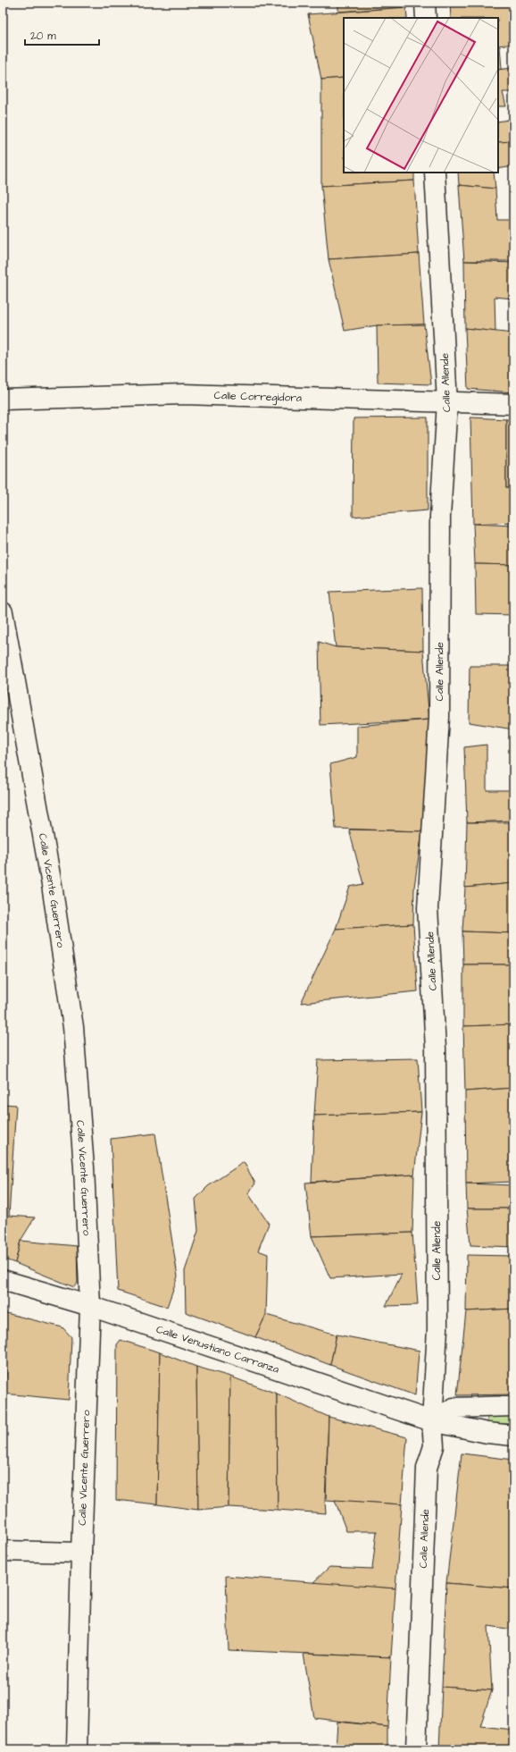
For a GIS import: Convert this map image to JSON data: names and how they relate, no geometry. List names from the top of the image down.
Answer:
{
  "streets": {
    "street": [
      "Calle Allende",
      "Calle Corregidora",
      "Calle Vicente Guerrero",
      "Calle Venustiano Carranza"
    ]
  },
  "crossings": [
    ["Calle Allende", "Calle Corregidora"],
    ["Calle Allende", "Calle Venustiano Carranza"],
    ["Calle Vicente Guerrero", "Calle Venustiano Carranza"]
  ],
  "scale_bar": "20 m"
}
